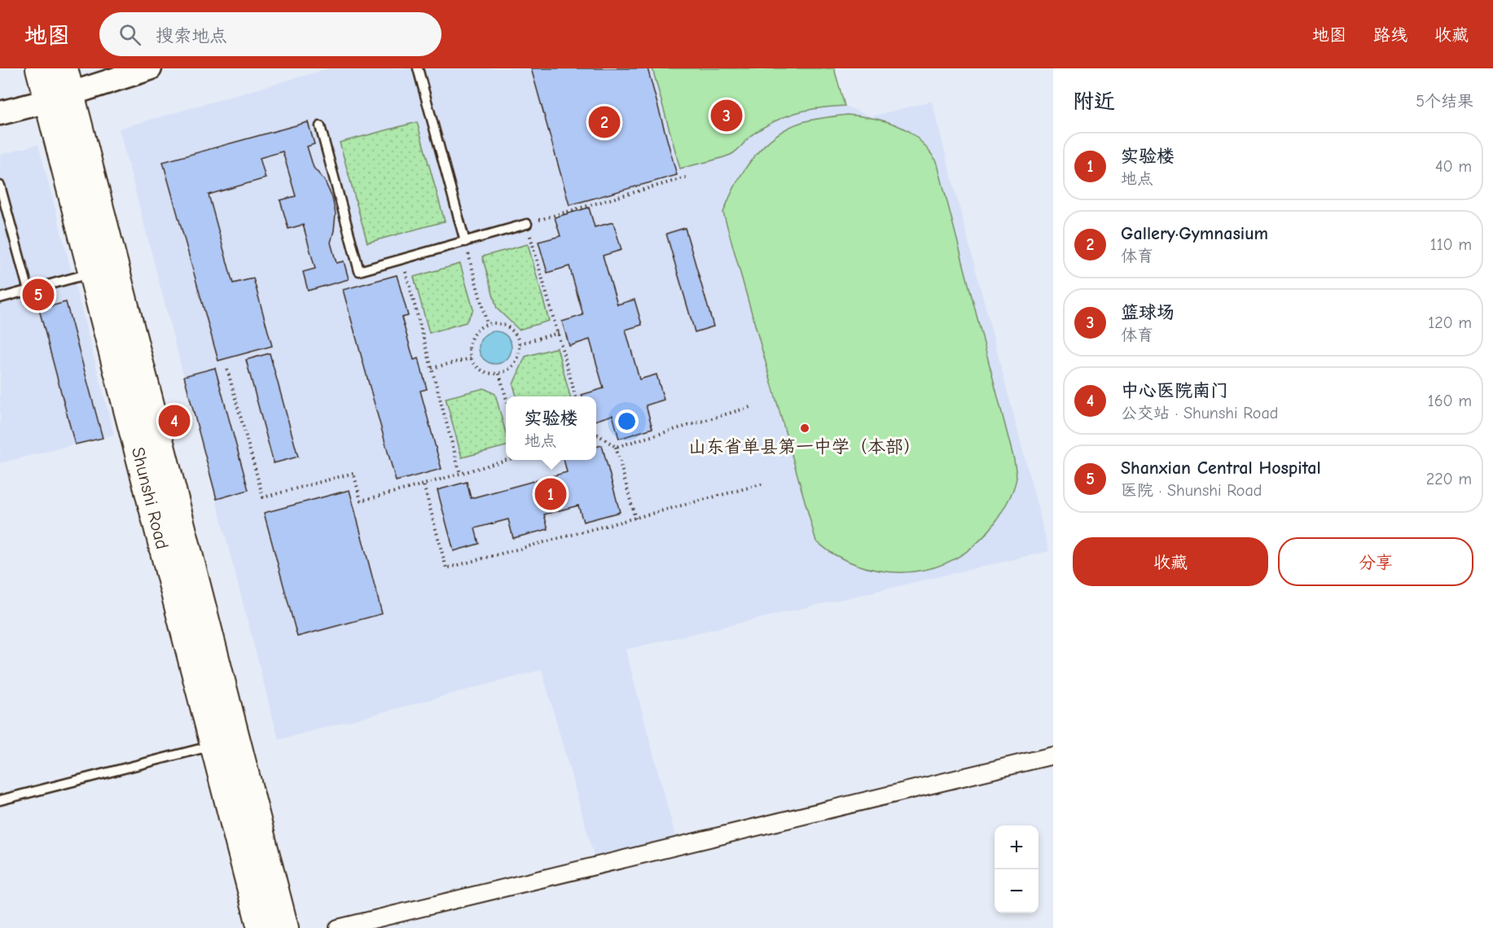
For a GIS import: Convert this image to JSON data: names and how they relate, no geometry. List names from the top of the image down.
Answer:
{
  "streets": {
    "main road": ["Shunshi Road"]
  },
  "places": ["山东省单县第一中学（本部）"],
  "page": {
    "header": "地图",
    "search": "搜索地点",
    "nav": ["地图", "路线", "收藏"],
    "heading": ["附近", "5个结果"],
    "pins": [
      "3",
      "2",
      "5",
      "4",
      "1"
    ],
    "list": [
      {
        "mark": "1",
        "name": "实验楼",
        "note": "地点",
        "value": "40 m"
      },
      {
        "mark": "2",
        "name": "Gallery·Gymnasium",
        "note": "体育",
        "value": "110 m"
      },
      {
        "mark": "3",
        "name": "篮球场",
        "note": "体育",
        "value": "120 m"
      },
      {
        "mark": "4",
        "name": "中心医院南门",
        "note": "公交站 · Shunshi Road",
        "value": "160 m"
      },
      {
        "mark": "5",
        "name": "Shanxian Central Hospital",
        "note": "医院 · Shunshi Road",
        "value": "220 m"
      }
    ],
    "popup": ["实验楼", "地点"],
    "buttons": ["收藏", "分享"],
    "map_buttons": ["+", "−"]
  }
}
